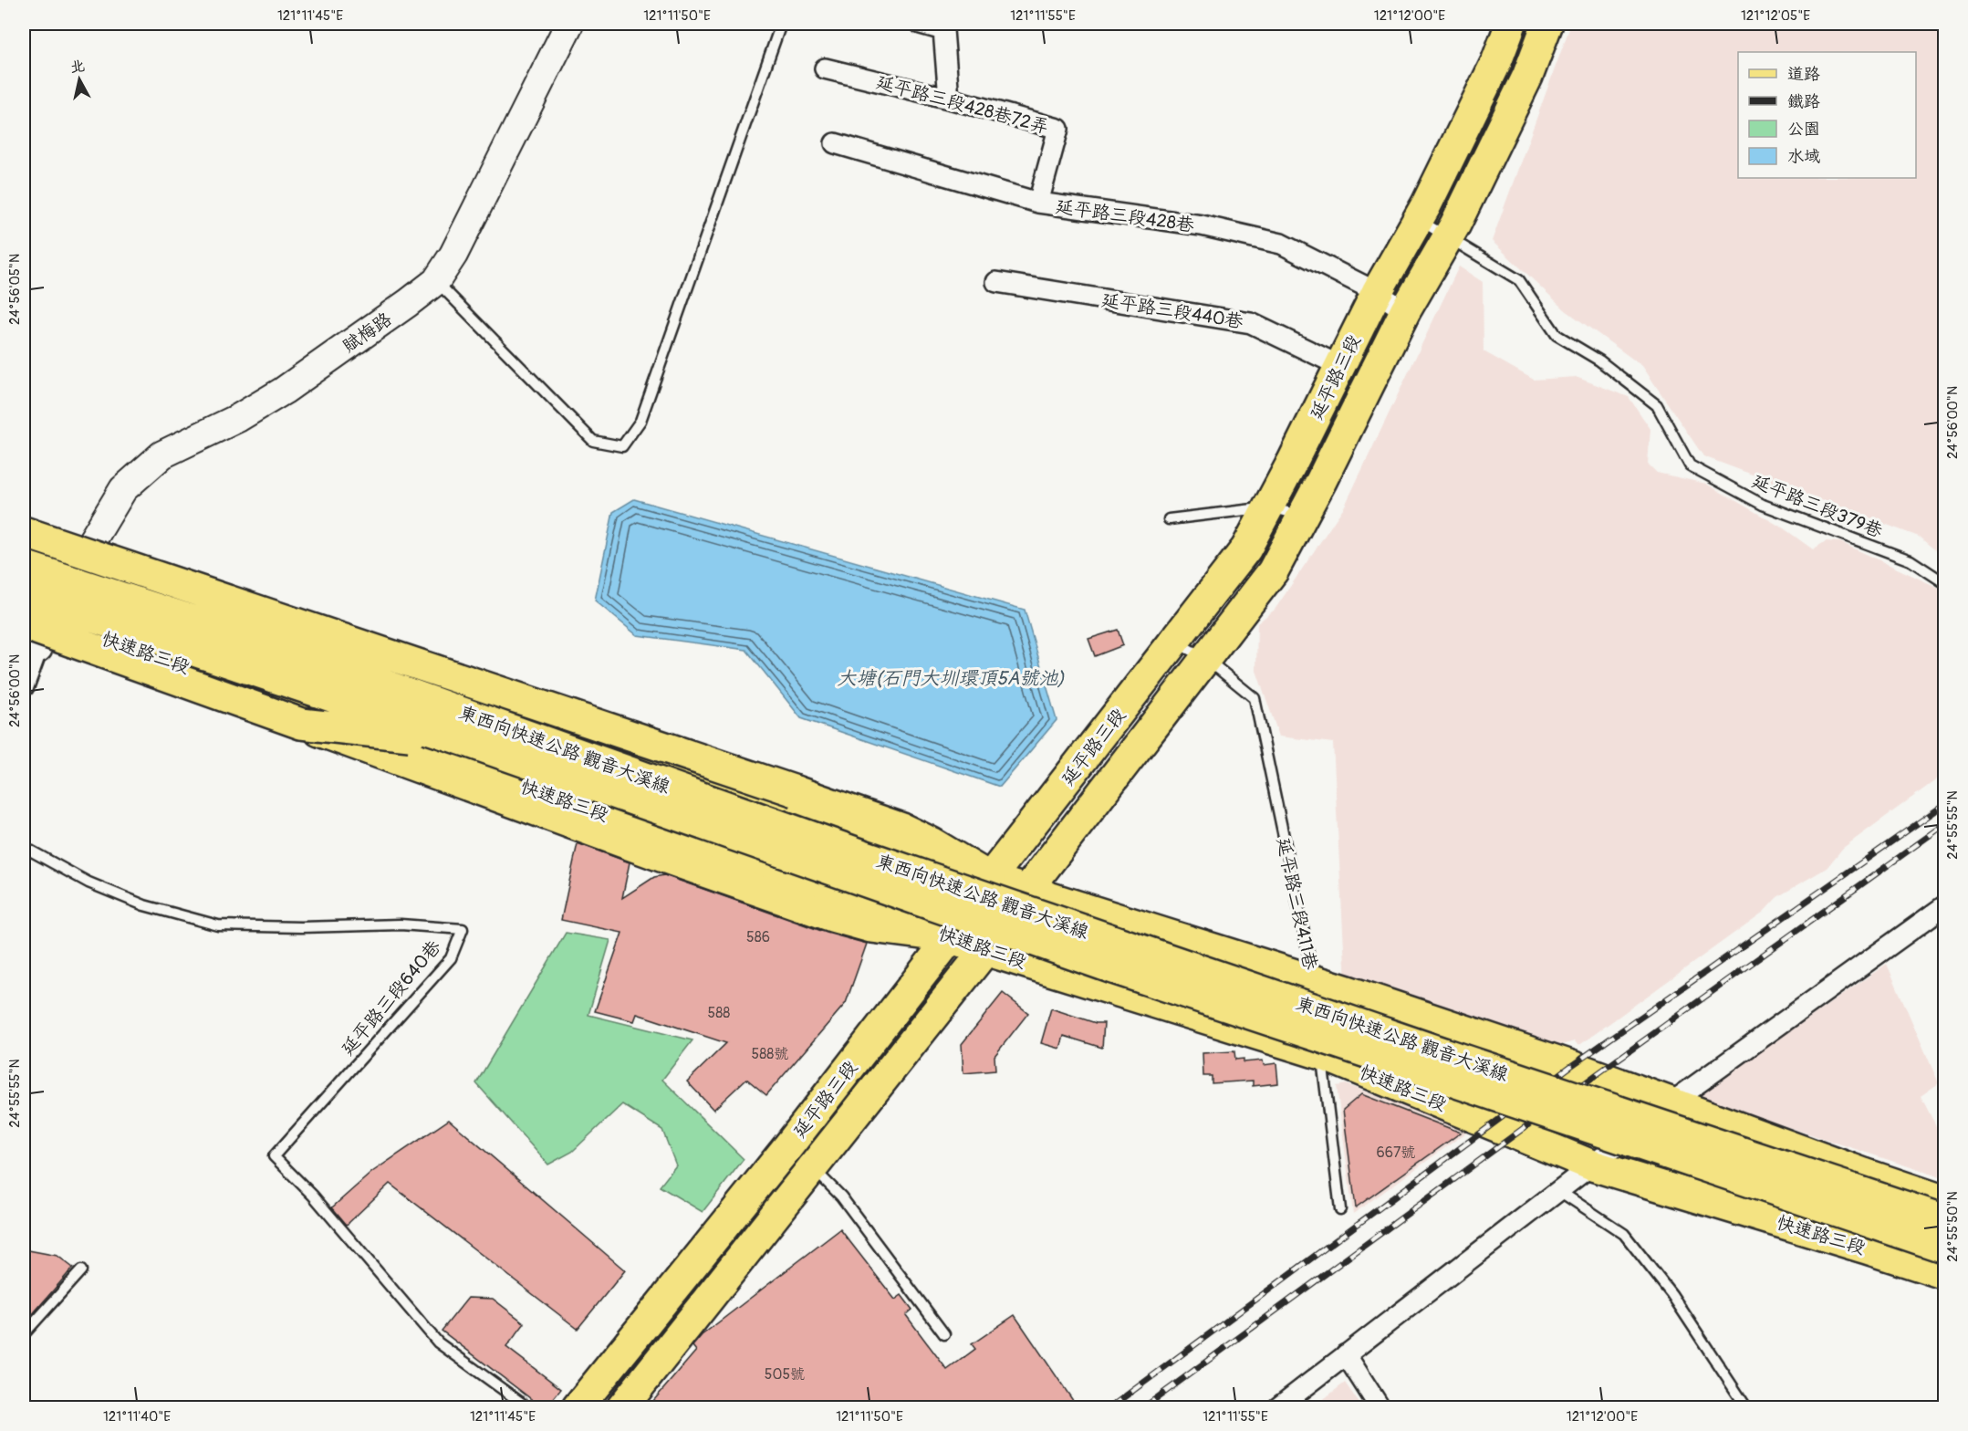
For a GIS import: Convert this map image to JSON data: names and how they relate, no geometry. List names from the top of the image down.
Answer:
{
  "streets": {
    "main road": ["延平路三段", "快速路三段", "東西向快速公路 觀音大溪線"],
    "street": [
      "延平路三段428巷72弄",
      "延平路三段428巷",
      "延平路三段440巷",
      "賦梅路"
    ],
    "lane": ["延平路三段379巷", "延平路三段411巷", "延平路三段640巷"]
  },
  "crossings": [
    ["延平路三段428巷72弄", "延平路三段428巷"],
    ["延平路三段428巷", "延平路三段"],
    ["延平路三段440巷", "延平路三段"],
    ["延平路三段", "延平路三段379巷"],
    ["延平路三段", "快速路三段"],
    ["延平路三段", "延平路三段411巷"],
    ["快速路三段", "延平路三段411巷"]
  ],
  "water": ["大塘(石門大圳環頂5A號池)"],
  "house_numbers": [
    "586",
    "588",
    "588號",
    "667號",
    "505號"
  ],
  "legend": [
    "道路",
    "鐵路",
    "公園",
    "水域"
  ],
  "north": "top",
  "coordinates": [
    "121°11'45\"E",
    "121°11'50\"E",
    "121°11'55\"E",
    "121°12'00\"E",
    "121°12'05\"E",
    "24°56'05\"N",
    "24°56'00\"N",
    "24°55'55\"N",
    "24°55'50\"N",
    "121°11'40\"E"
  ]
}
